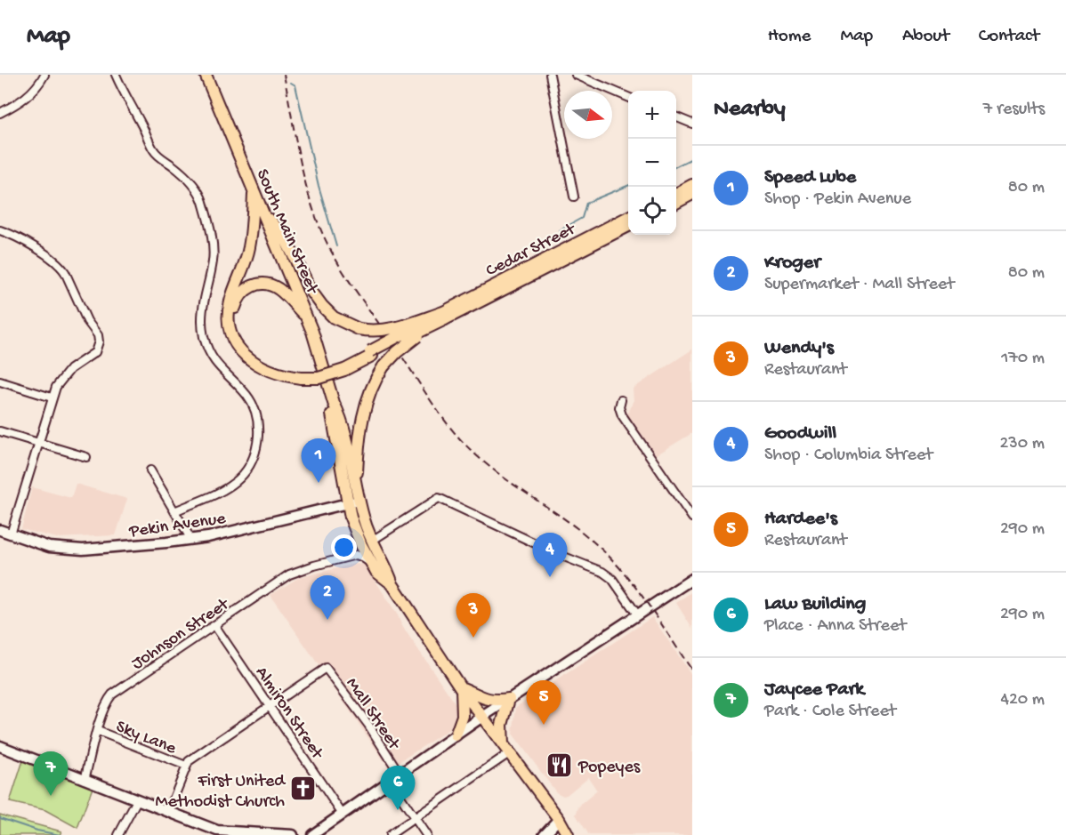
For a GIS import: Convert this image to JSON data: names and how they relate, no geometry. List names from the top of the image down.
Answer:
{
  "streets": {
    "main road": ["South Main Street", "Cedar Street"],
    "street": [
      "Pekin Avenue",
      "Johnson Street",
      "Almiron Street",
      "Mall Street",
      "Sky Lane"
    ]
  },
  "crossings": [
    ["South Main Street", "Pekin Avenue"],
    ["South Main Street", "Johnson Street"],
    ["Johnson Street", "Almiron Street"],
    ["Johnson Street", "Sky Lane"],
    ["Almiron Street", "Mall Street"]
  ],
  "places": {
    "restaurant": ["Popeyes"],
    "church": ["First United Methodist Church"]
  },
  "north": "right",
  "page": {
    "header": "Map",
    "nav": [
      "Home",
      "Map",
      "About",
      "Contact"
    ],
    "heading": ["Nearby", "7 results"],
    "map_buttons": ["+", "−"],
    "list": [
      {
        "mark": "1",
        "name": "Speed Lube",
        "note": "Shop · Pekin Avenue",
        "value": "80 m"
      },
      {
        "mark": "2",
        "name": "Kroger",
        "note": "Supermarket · Mall Street",
        "value": "80 m"
      },
      {
        "mark": "3",
        "name": "Wendy's",
        "note": "Restaurant",
        "value": "170 m"
      },
      {
        "mark": "4",
        "name": "Goodwill",
        "note": "Shop · Columbia Street",
        "value": "230 m"
      },
      {
        "mark": "5",
        "name": "Hardee's",
        "note": "Restaurant",
        "value": "290 m"
      },
      {
        "mark": "6",
        "name": "Law Building",
        "note": "Place · Anna Street",
        "value": "290 m"
      },
      {
        "mark": "7",
        "name": "Jaycee Park",
        "note": "Park · Cole Street",
        "value": "420 m"
      }
    ],
    "pins": [
      "1",
      "4",
      "2",
      "3",
      "5",
      "7",
      "6"
    ]
  }
}
